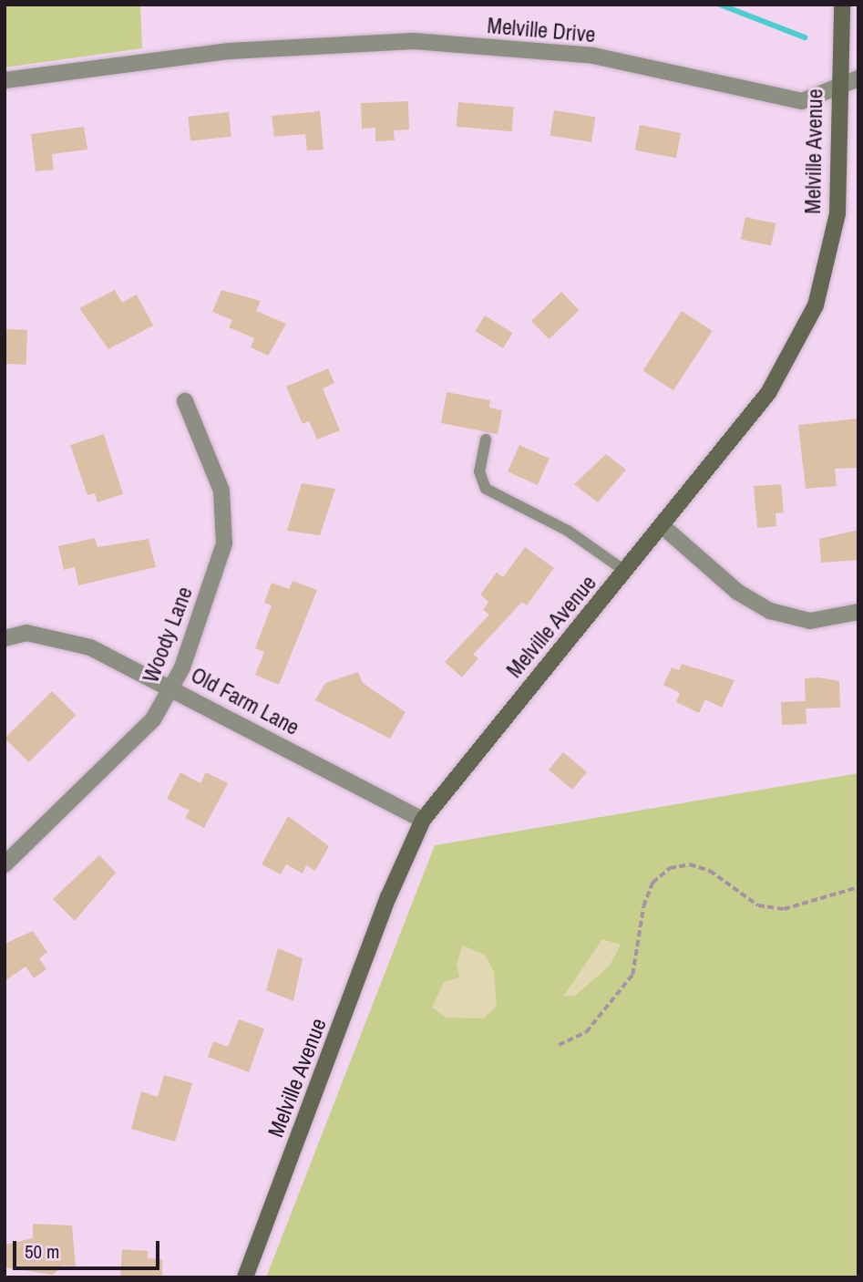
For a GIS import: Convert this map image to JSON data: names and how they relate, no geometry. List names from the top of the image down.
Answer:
{
  "streets": {
    "street": [
      "Melville Drive",
      "Melville Avenue",
      "Woody Lane",
      "Old Farm Lane"
    ]
  },
  "crossings": [
    ["Melville Drive", "Melville Avenue"],
    ["Melville Avenue", "Old Farm Lane"],
    ["Woody Lane", "Old Farm Lane"]
  ],
  "scale_bar": "50 m"
}
